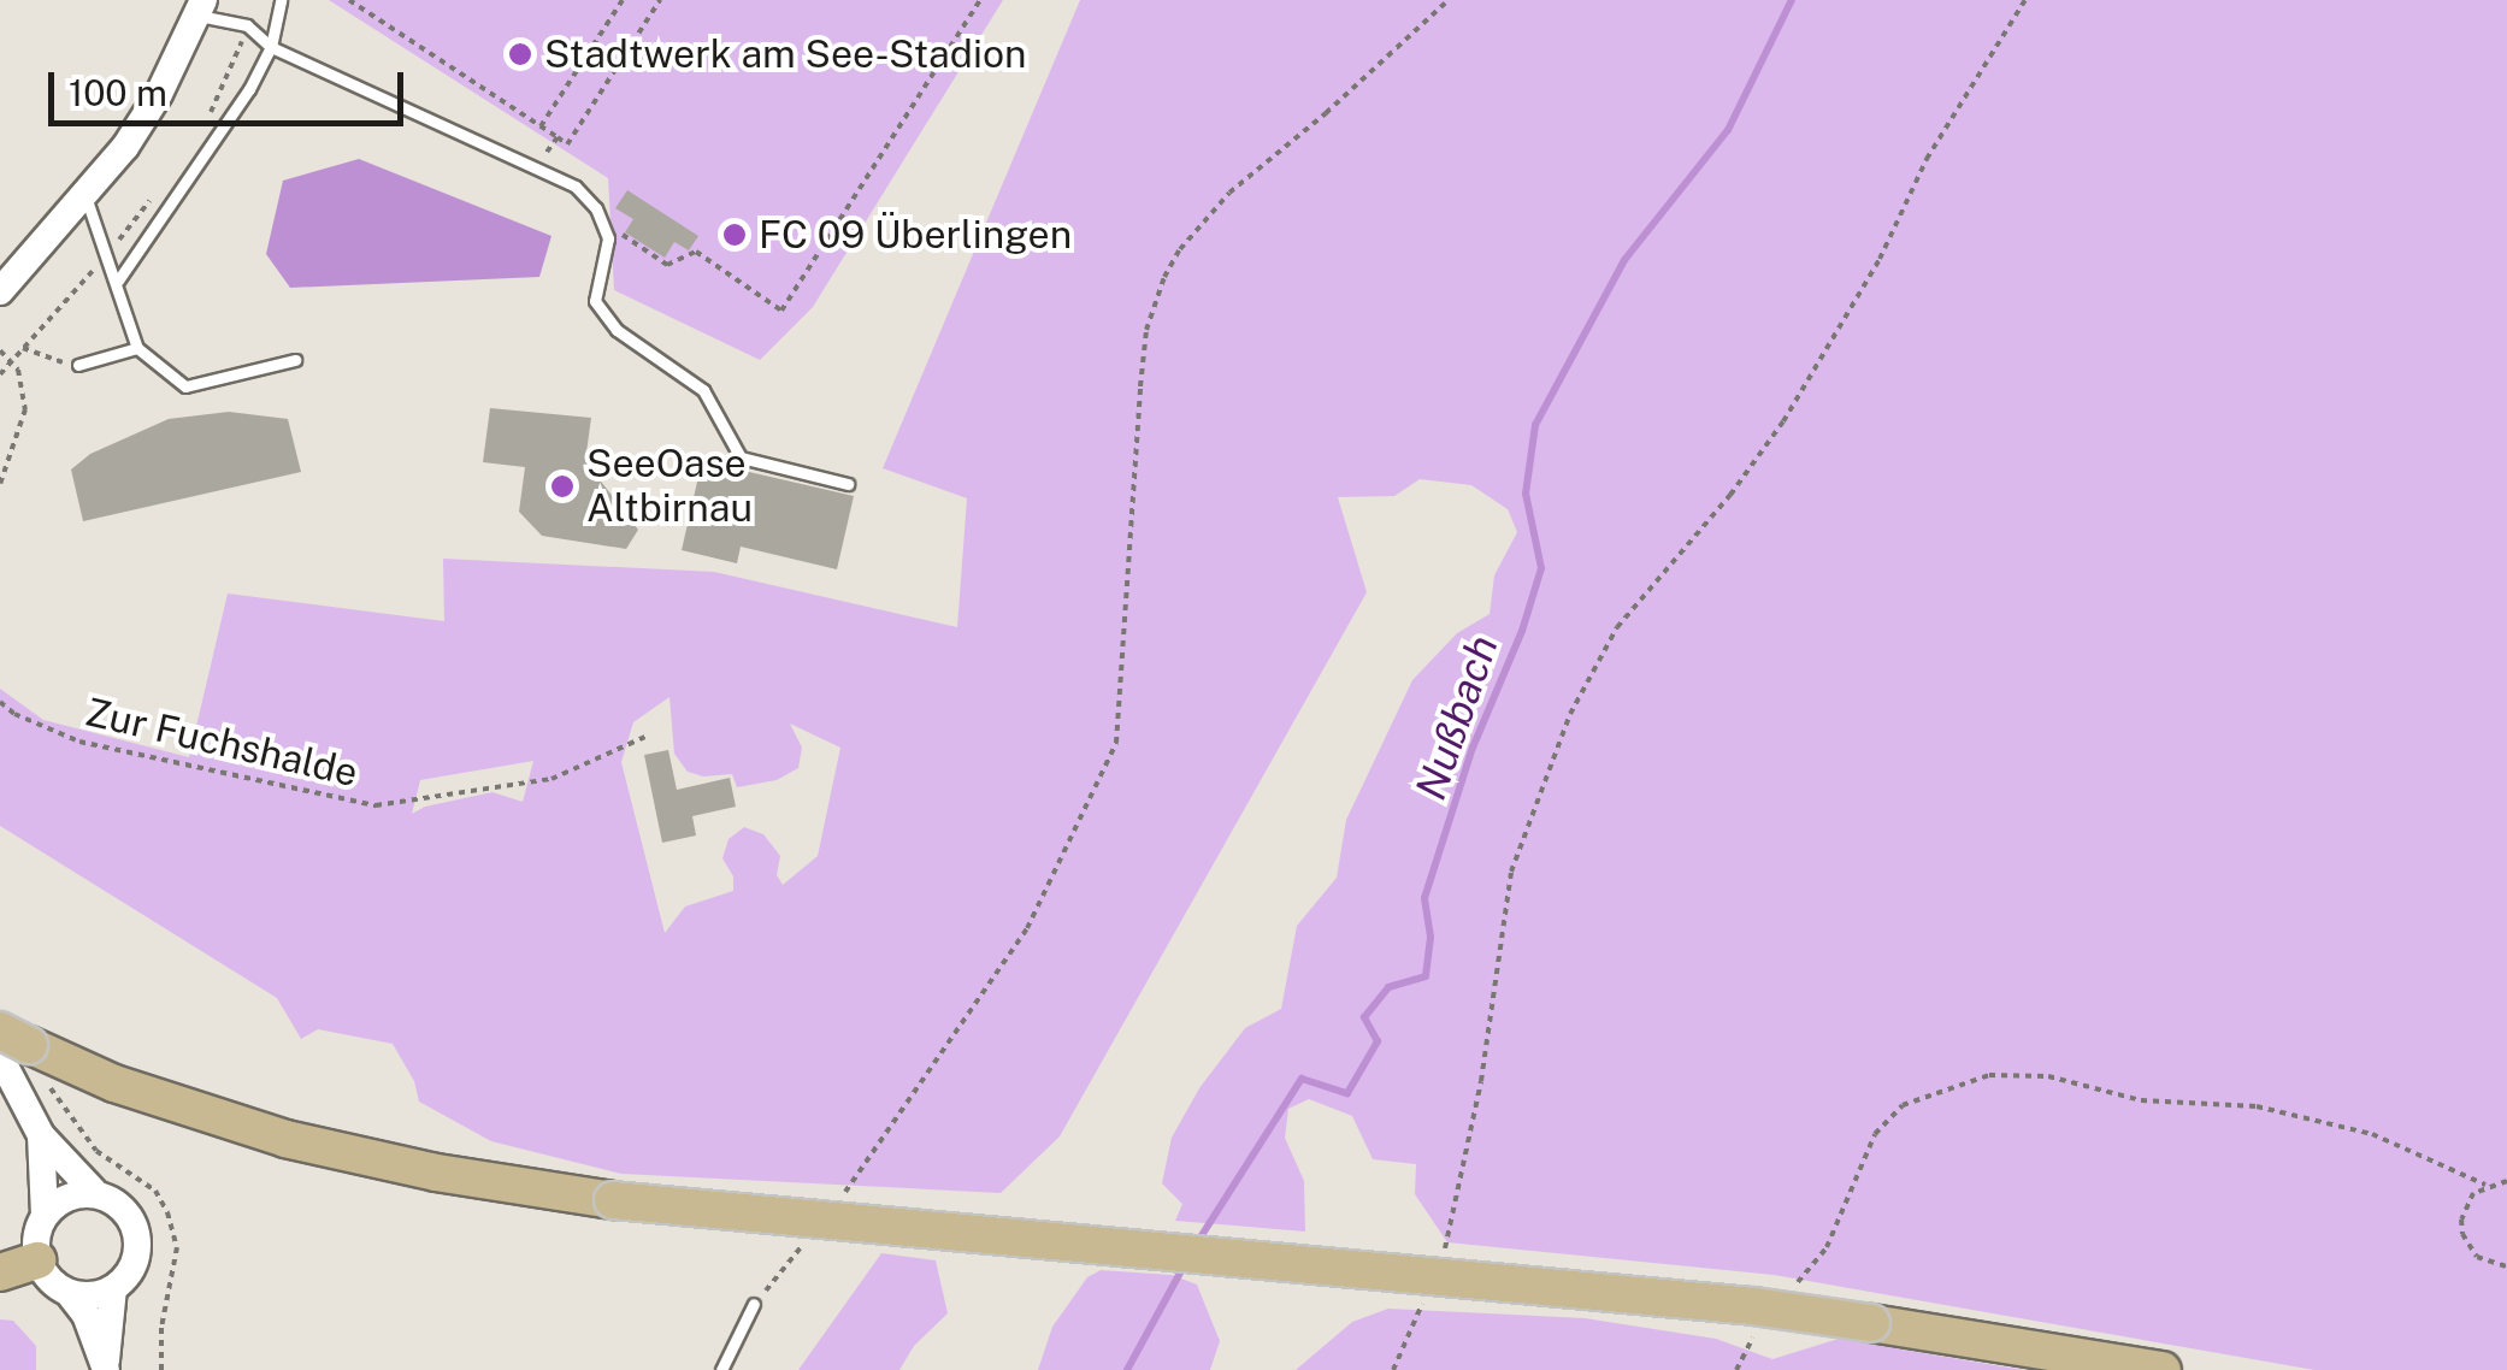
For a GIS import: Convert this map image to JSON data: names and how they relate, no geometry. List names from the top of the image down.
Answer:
{
  "streets": {
    "path": ["Zur Fuchshalde"]
  },
  "water": ["Nußbach"],
  "places": ["Stadtwerk am See-Stadion", "FC 09 Überlingen", "SeeOase Altbirnau"],
  "scale_bar": "100 m"
}
